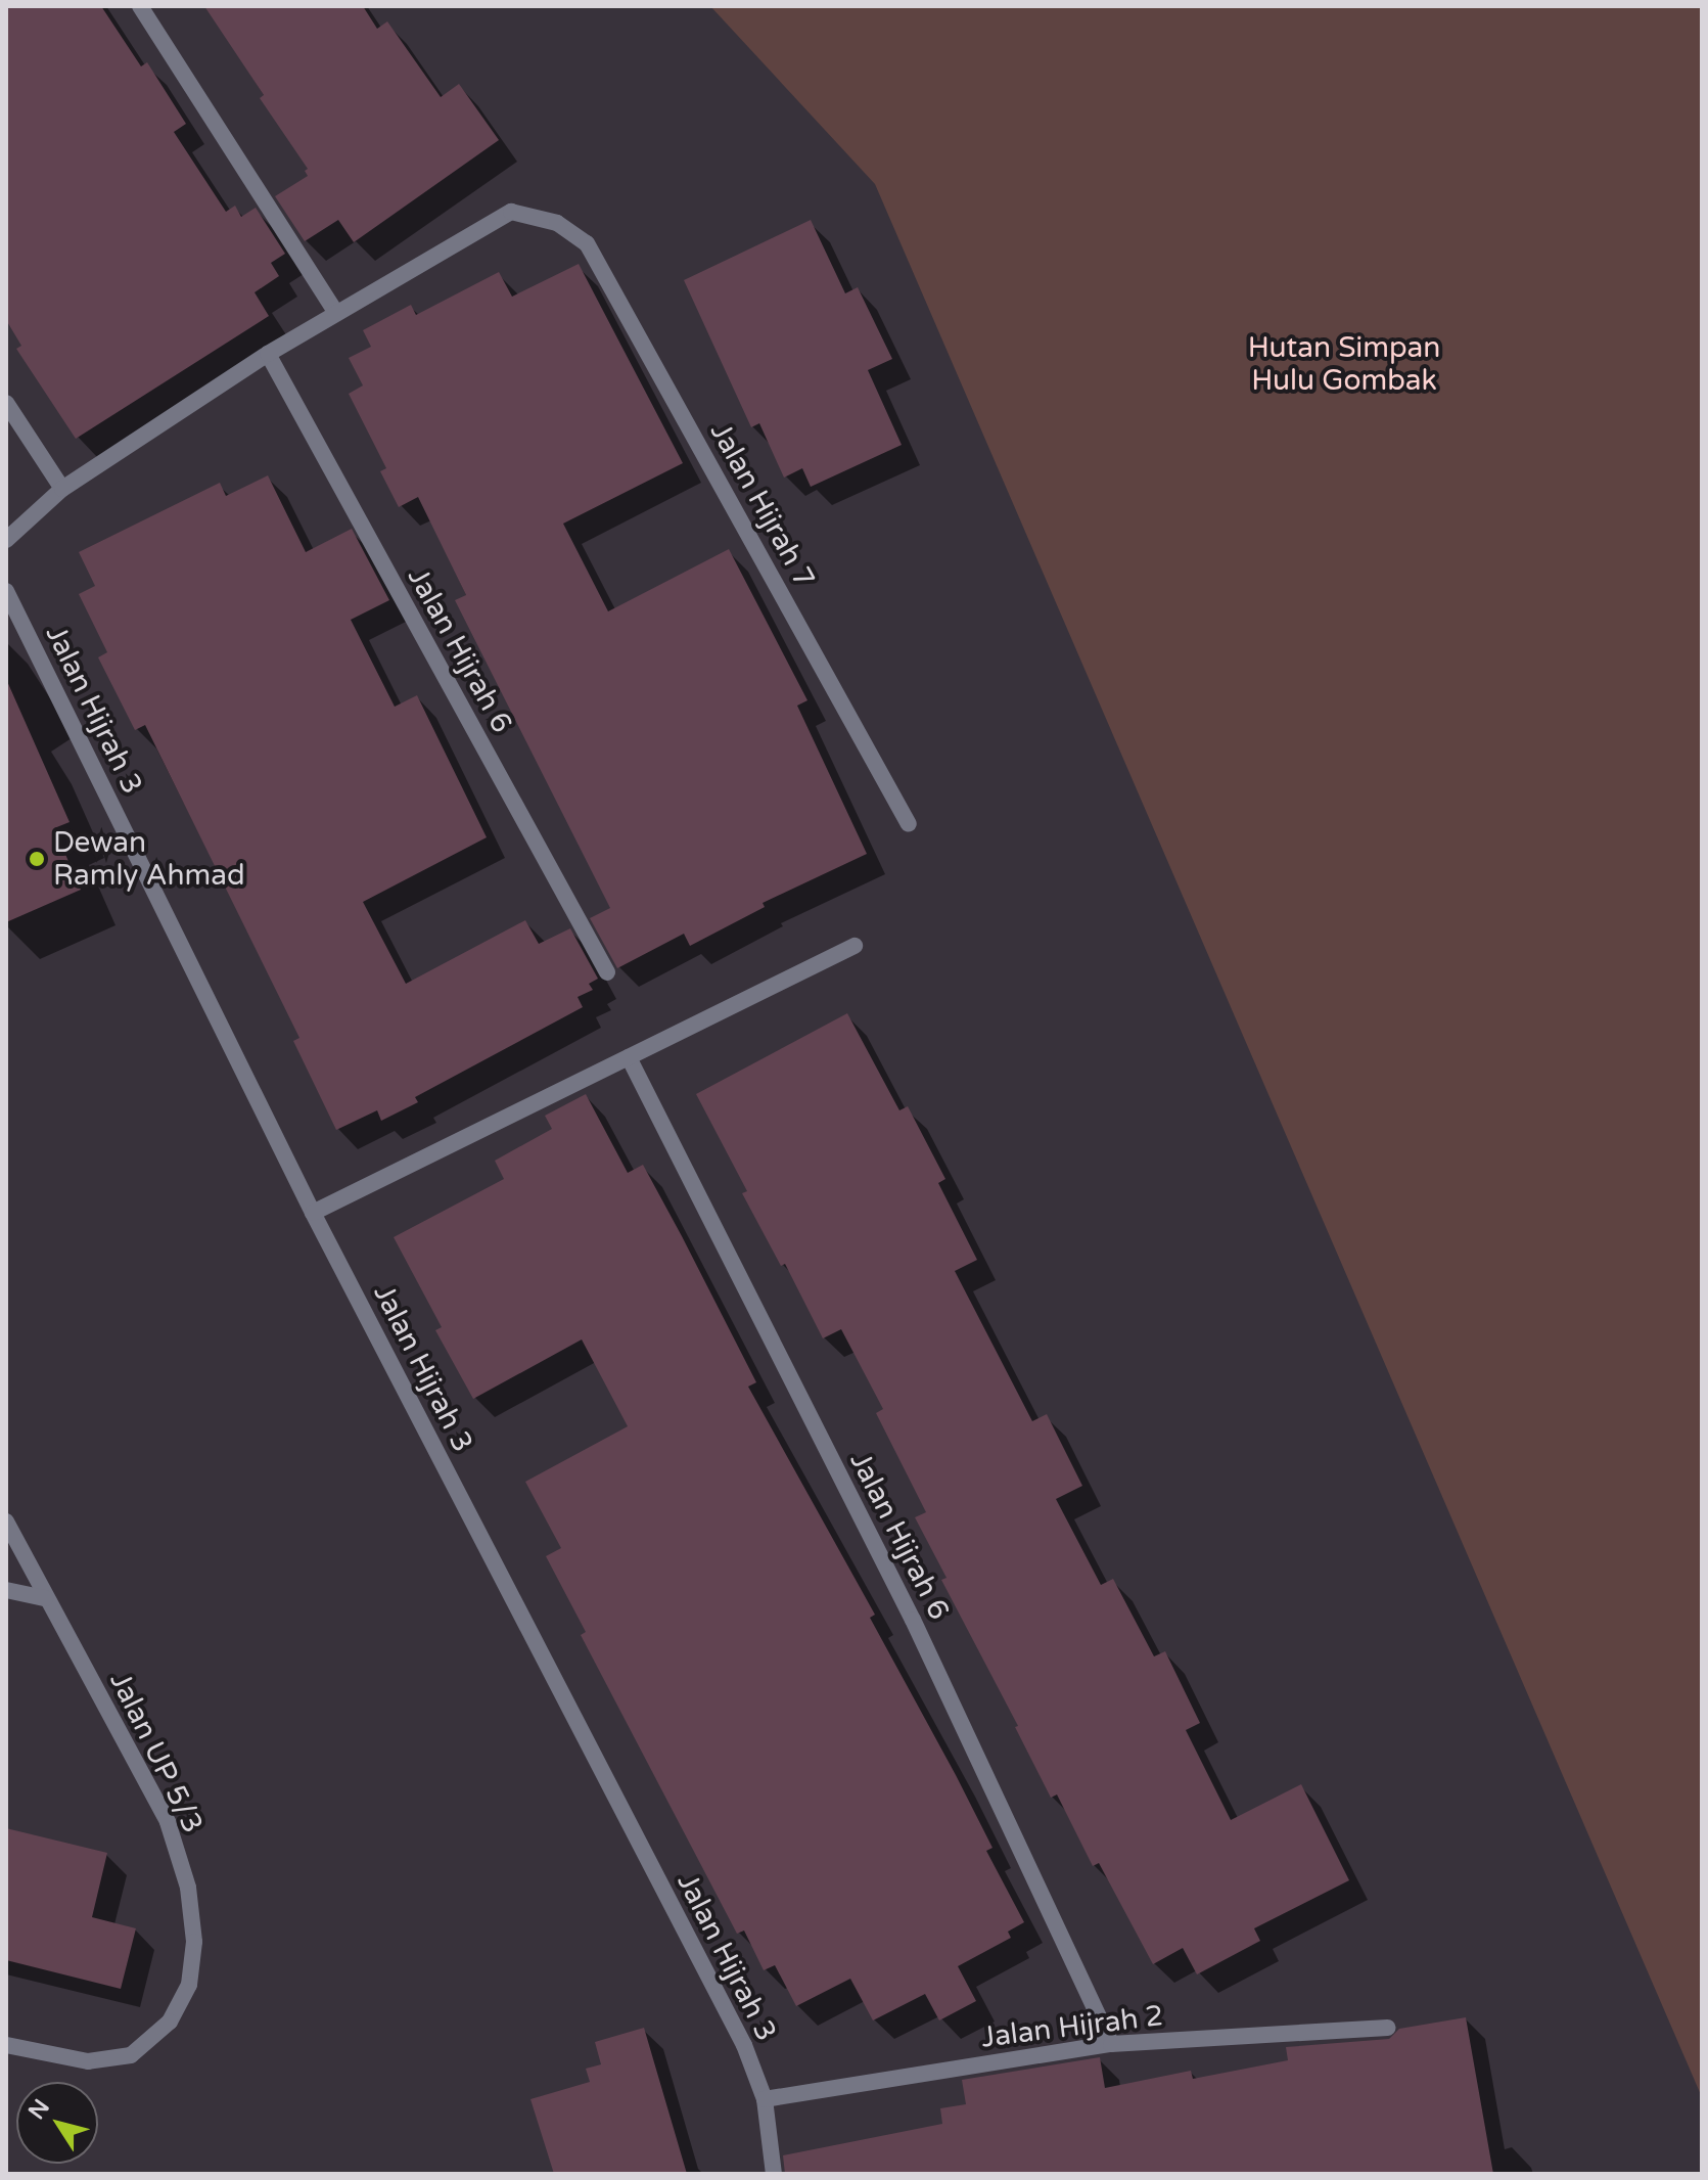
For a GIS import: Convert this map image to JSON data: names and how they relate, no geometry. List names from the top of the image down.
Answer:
{
  "streets": {
    "street": [
      "Jalan Hijrah 7",
      "Jalan Hijrah 6",
      "Jalan Hijrah 3",
      "Jalan UP 5/3",
      "Jalan Hijrah 2"
    ]
  },
  "crossings": [
    ["Jalan Hijrah 6", "Jalan Hijrah 2"],
    ["Jalan Hijrah 3", "Jalan Hijrah 2"]
  ],
  "parks": ["Hutan Simpan Hulu Gombak"],
  "places": ["Dewan Ramly Ahmad"],
  "north": "top left"
}
